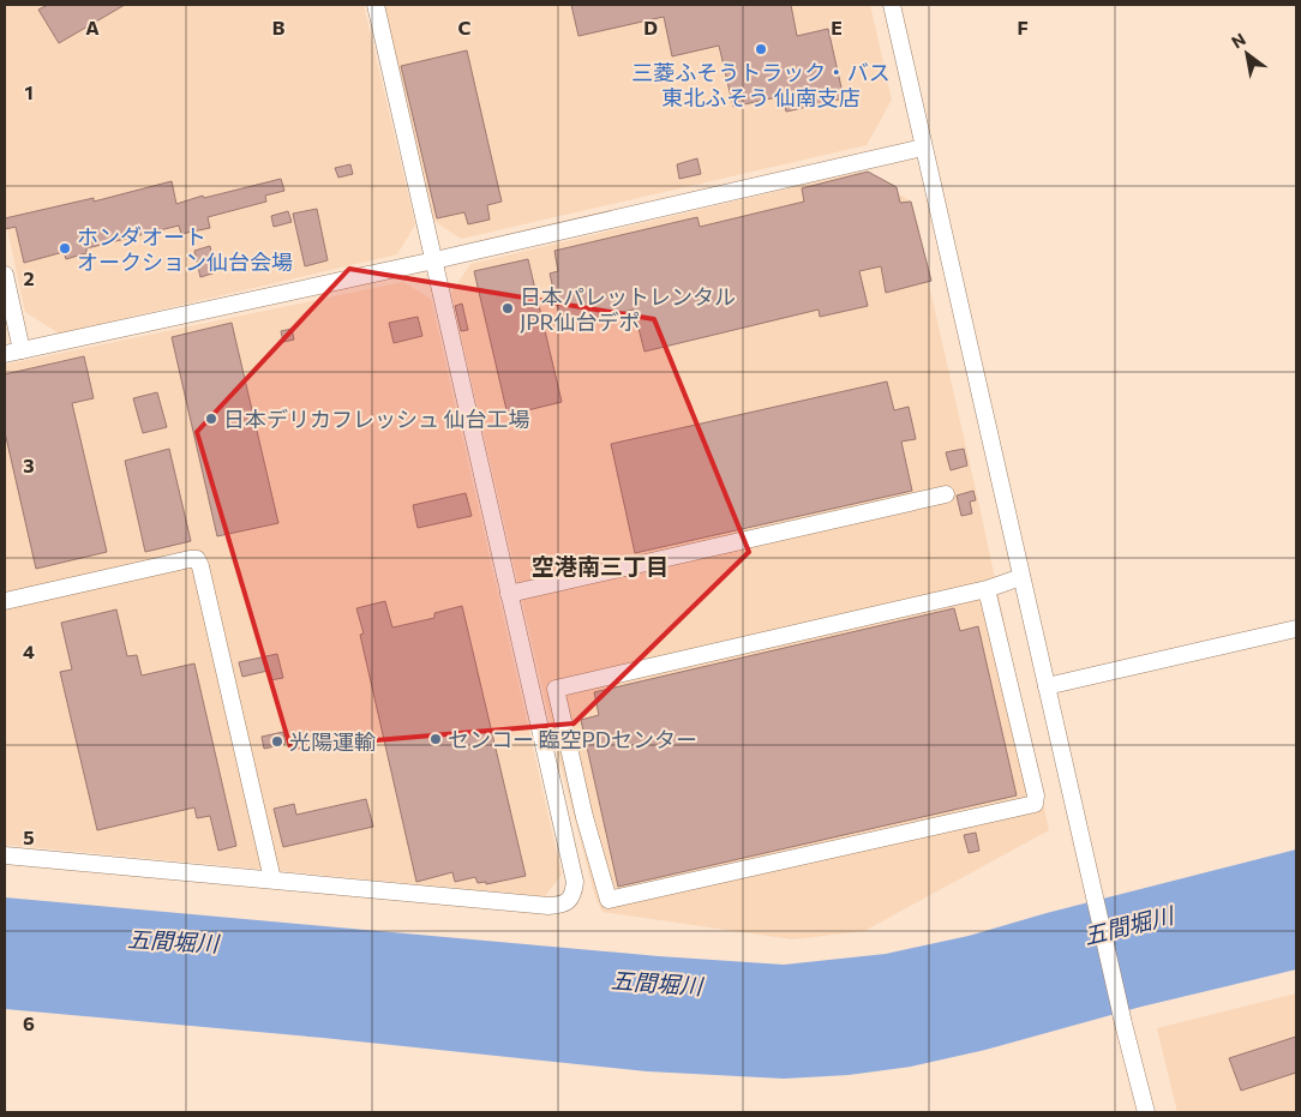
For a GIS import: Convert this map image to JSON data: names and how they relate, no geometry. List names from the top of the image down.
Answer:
{
  "districts": ["空港南三丁目"],
  "water": ["五間堀川"],
  "places": [
    "三菱ふそうトラック・バス 東北ふそう 仙南支店",
    "ホンダオート オークション仙台会場",
    "日本パレットレンタル JPR仙台デポ",
    "日本デリカフレッシュ 仙台工場",
    "センコー 臨空PDセンター",
    "光陽運輸"
  ],
  "north": "top left",
  "grid": {
    "columns": [
      "A",
      "B",
      "C",
      "D",
      "E",
      "F"
    ],
    "rows": [
      "1",
      "2",
      "3",
      "4",
      "5",
      "6"
    ]
  }
}
